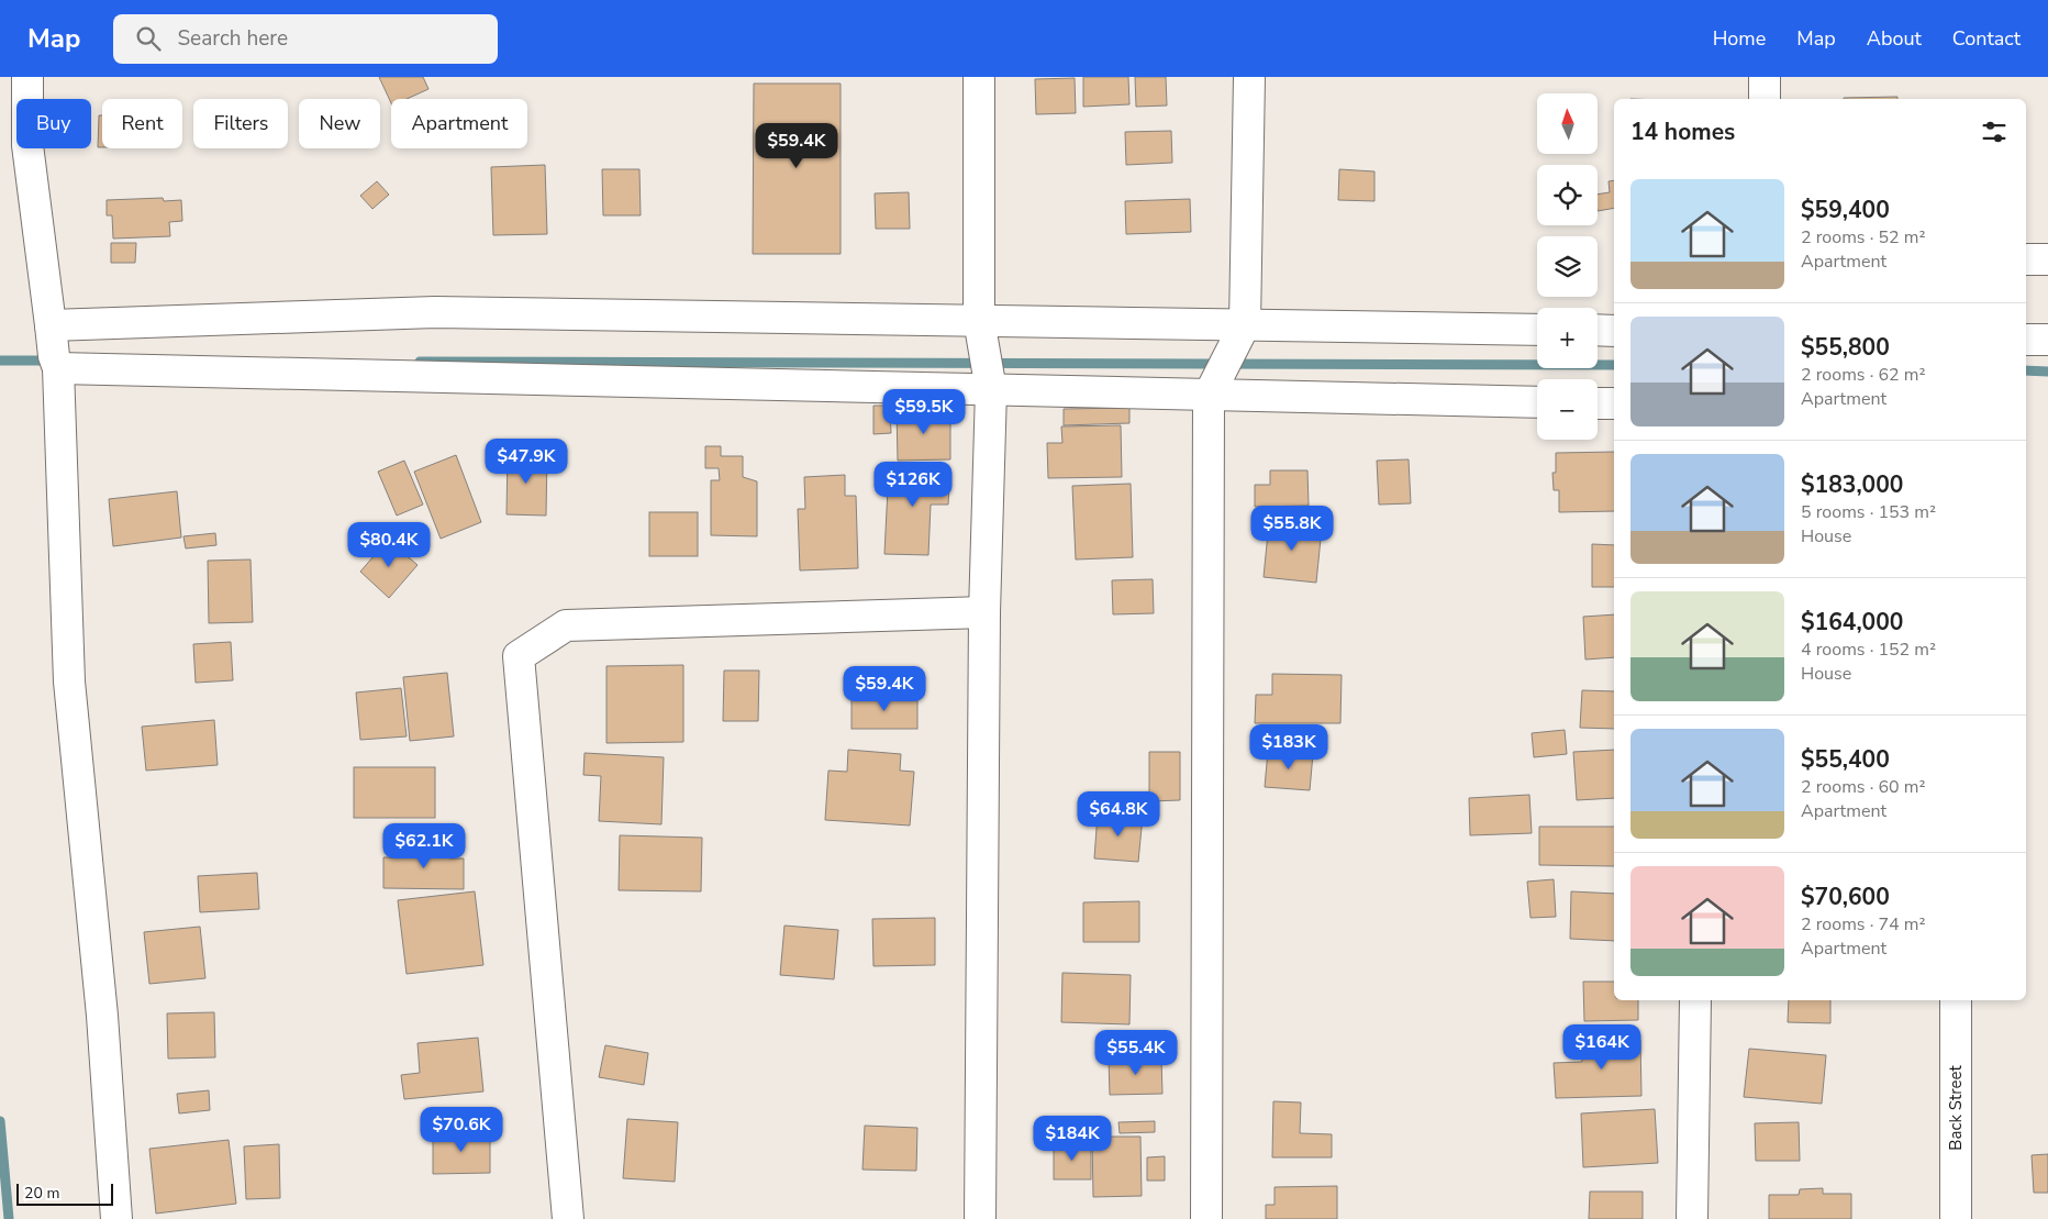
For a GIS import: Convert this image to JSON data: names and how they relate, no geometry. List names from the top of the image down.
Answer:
{
  "streets": {
    "street": ["Back Street"]
  },
  "scale_bar": "20 m",
  "north": "top",
  "page": {
    "header": "Map",
    "search": "Search here",
    "nav": [
      "Home",
      "Map",
      "About",
      "Contact"
    ],
    "map_buttons": ["+", "−"],
    "chip": [
      "Buy",
      "Rent",
      "Filters",
      "New",
      "Apartment"
    ],
    "heading": "14 homes",
    "price": [
      "$59.4K",
      "$59.5K",
      "$47.9K",
      "$126K",
      "$55.8K",
      "$80.4K",
      "$59.4K",
      "$183K",
      "$64.8K",
      "$62.1K",
      "$164K",
      "$55.4K",
      "$70.6K",
      "$184K"
    ],
    "list": [
      {
        "name": "$59,400",
        "note": "2 rooms · 52 m² · Apartment"
      },
      {
        "name": "$55,800",
        "note": "2 rooms · 62 m² · Apartment"
      },
      {
        "name": "$183,000",
        "note": "5 rooms · 153 m² · House"
      },
      {
        "name": "$164,000",
        "note": "4 rooms · 152 m² · House"
      },
      {
        "name": "$55,400",
        "note": "2 rooms · 60 m² · Apartment"
      },
      {
        "name": "$70,600",
        "note": "2 rooms · 74 m² · Apartment"
      }
    ],
    "scale": "20 m"
  }
}
